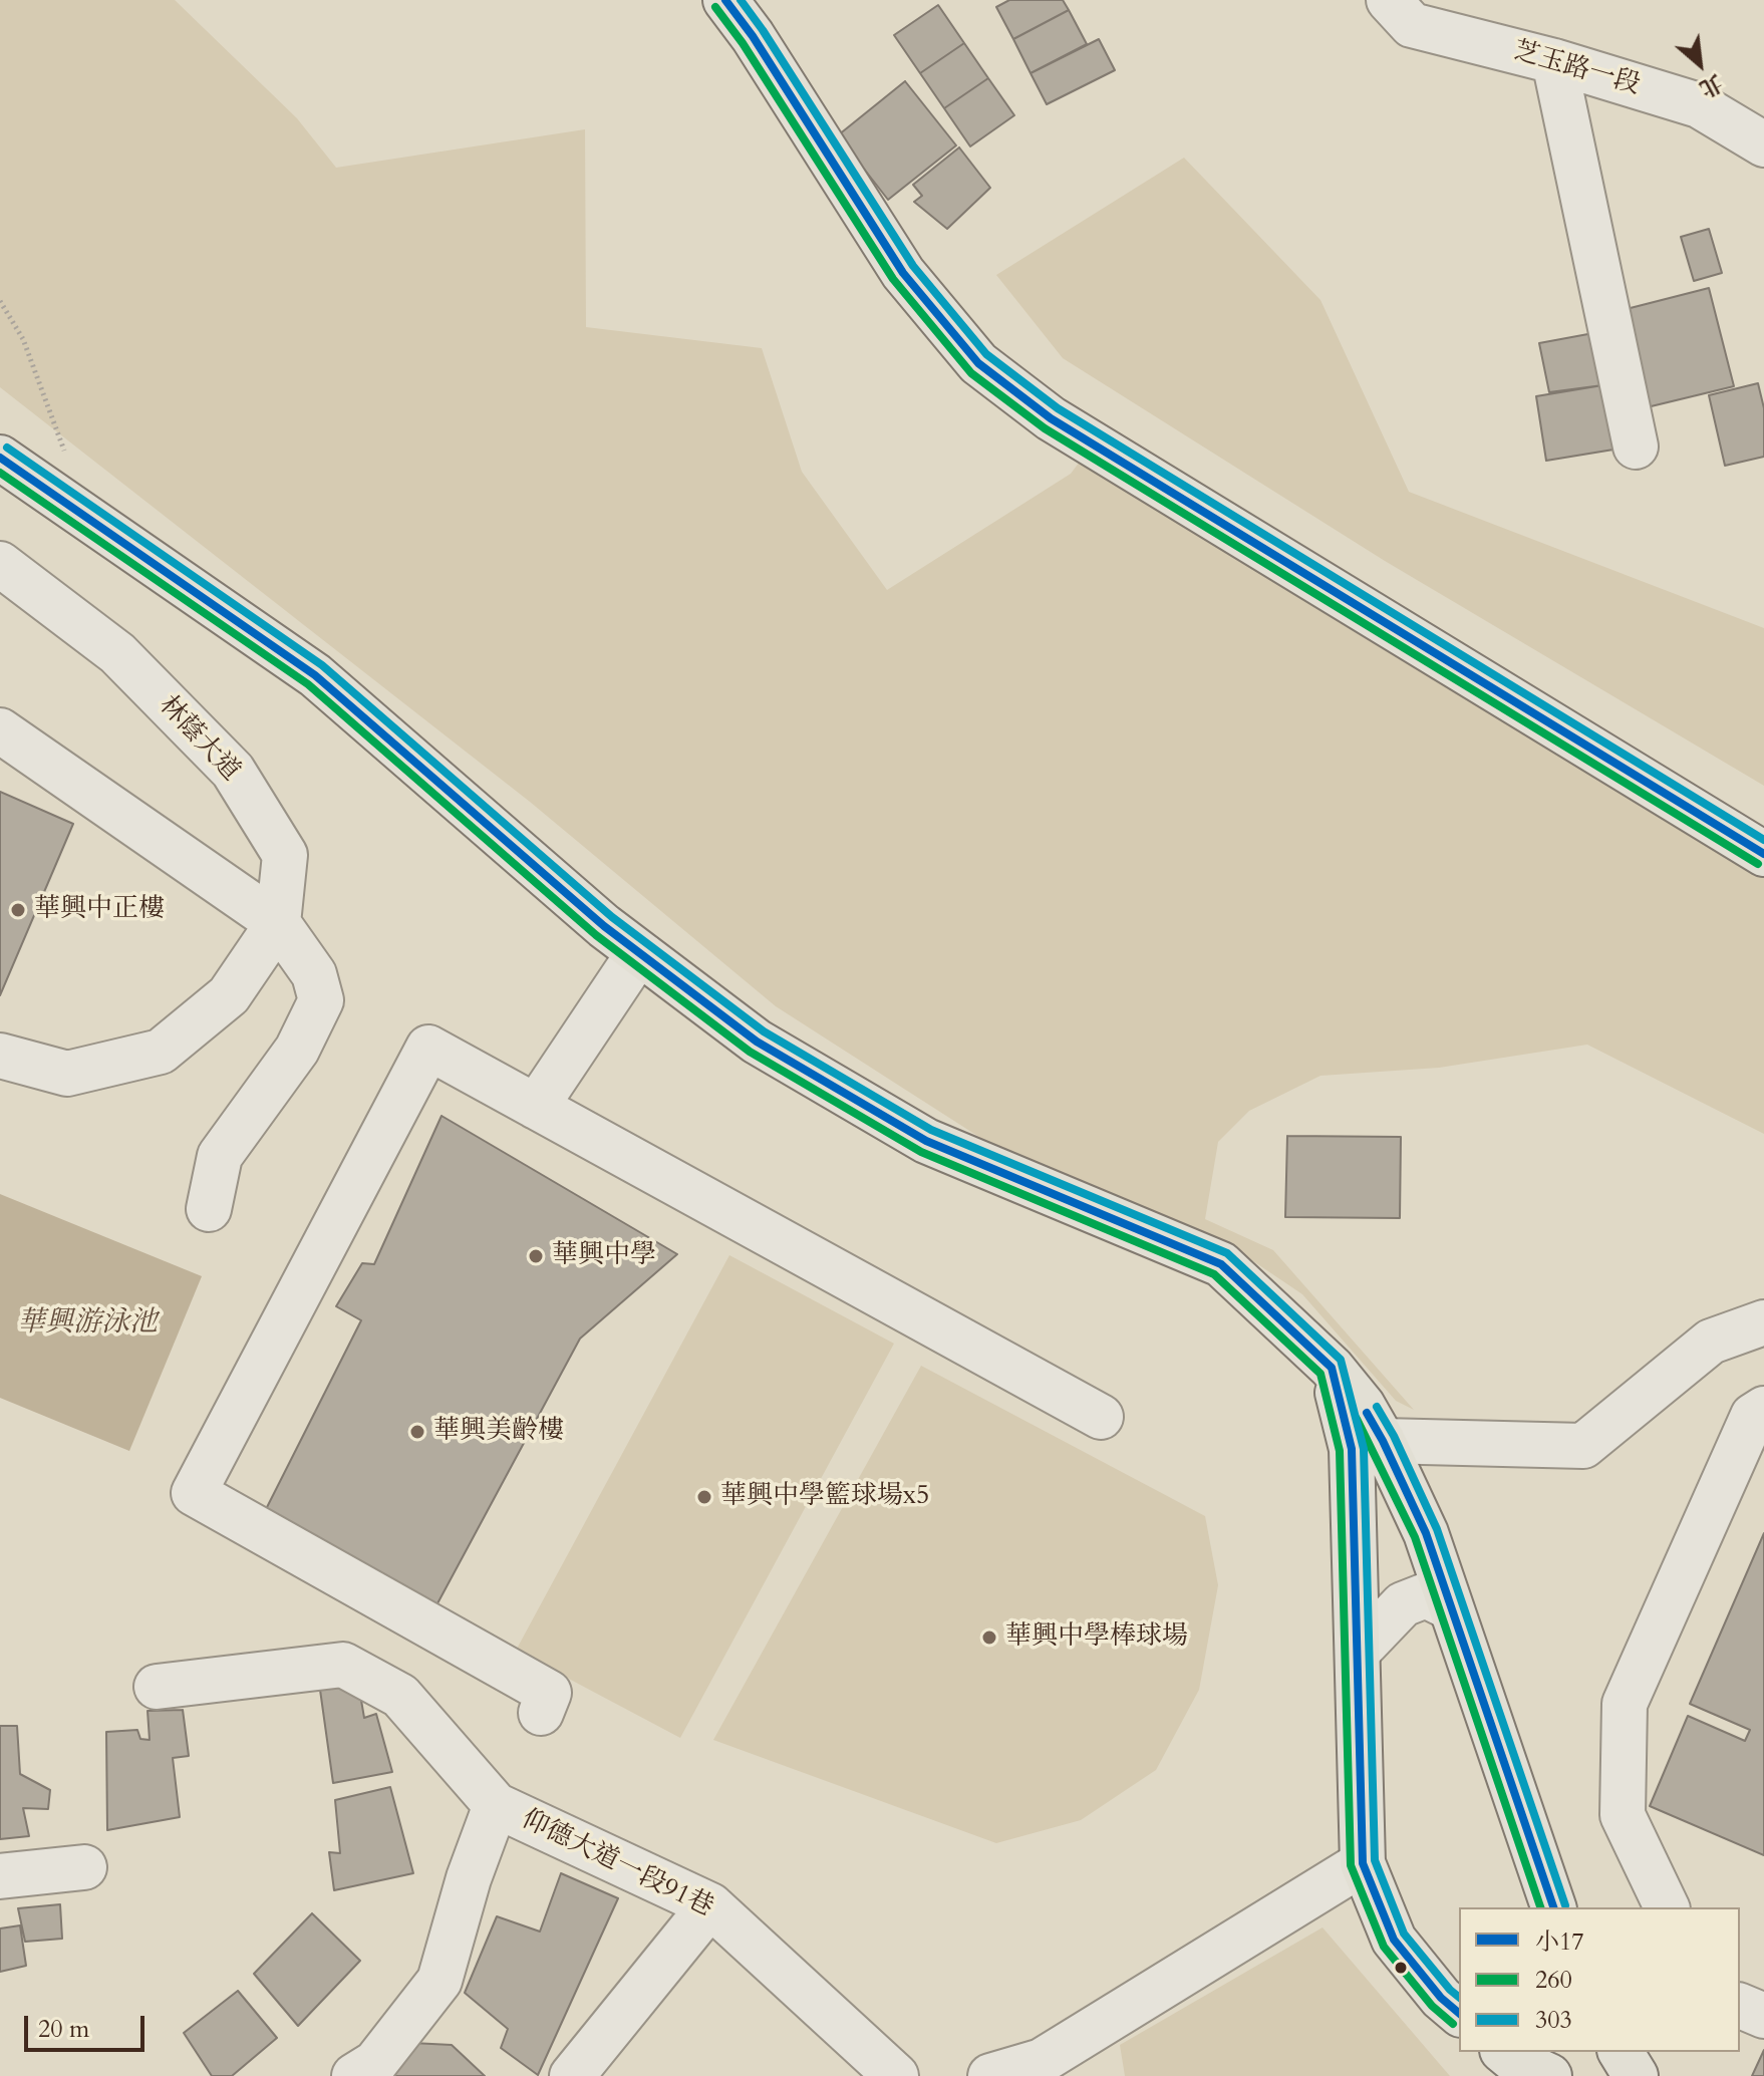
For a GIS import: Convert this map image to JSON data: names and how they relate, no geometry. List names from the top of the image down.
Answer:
{
  "streets": {
    "street": ["芝玉路一段", "林蔭大道", "仰德大道一段91巷"]
  },
  "water": ["華興游泳池"],
  "places": [
    "華興中正樓",
    "華興中學",
    "華興美齡樓",
    "華興中學籃球場x5",
    "華興中學棒球場"
  ],
  "lines": ["transit line 小17", "transit line 303", "transit line 260"],
  "legend": ["小17", "260", "303"],
  "scale_bar": "20 m",
  "north": "bottom right"
}
